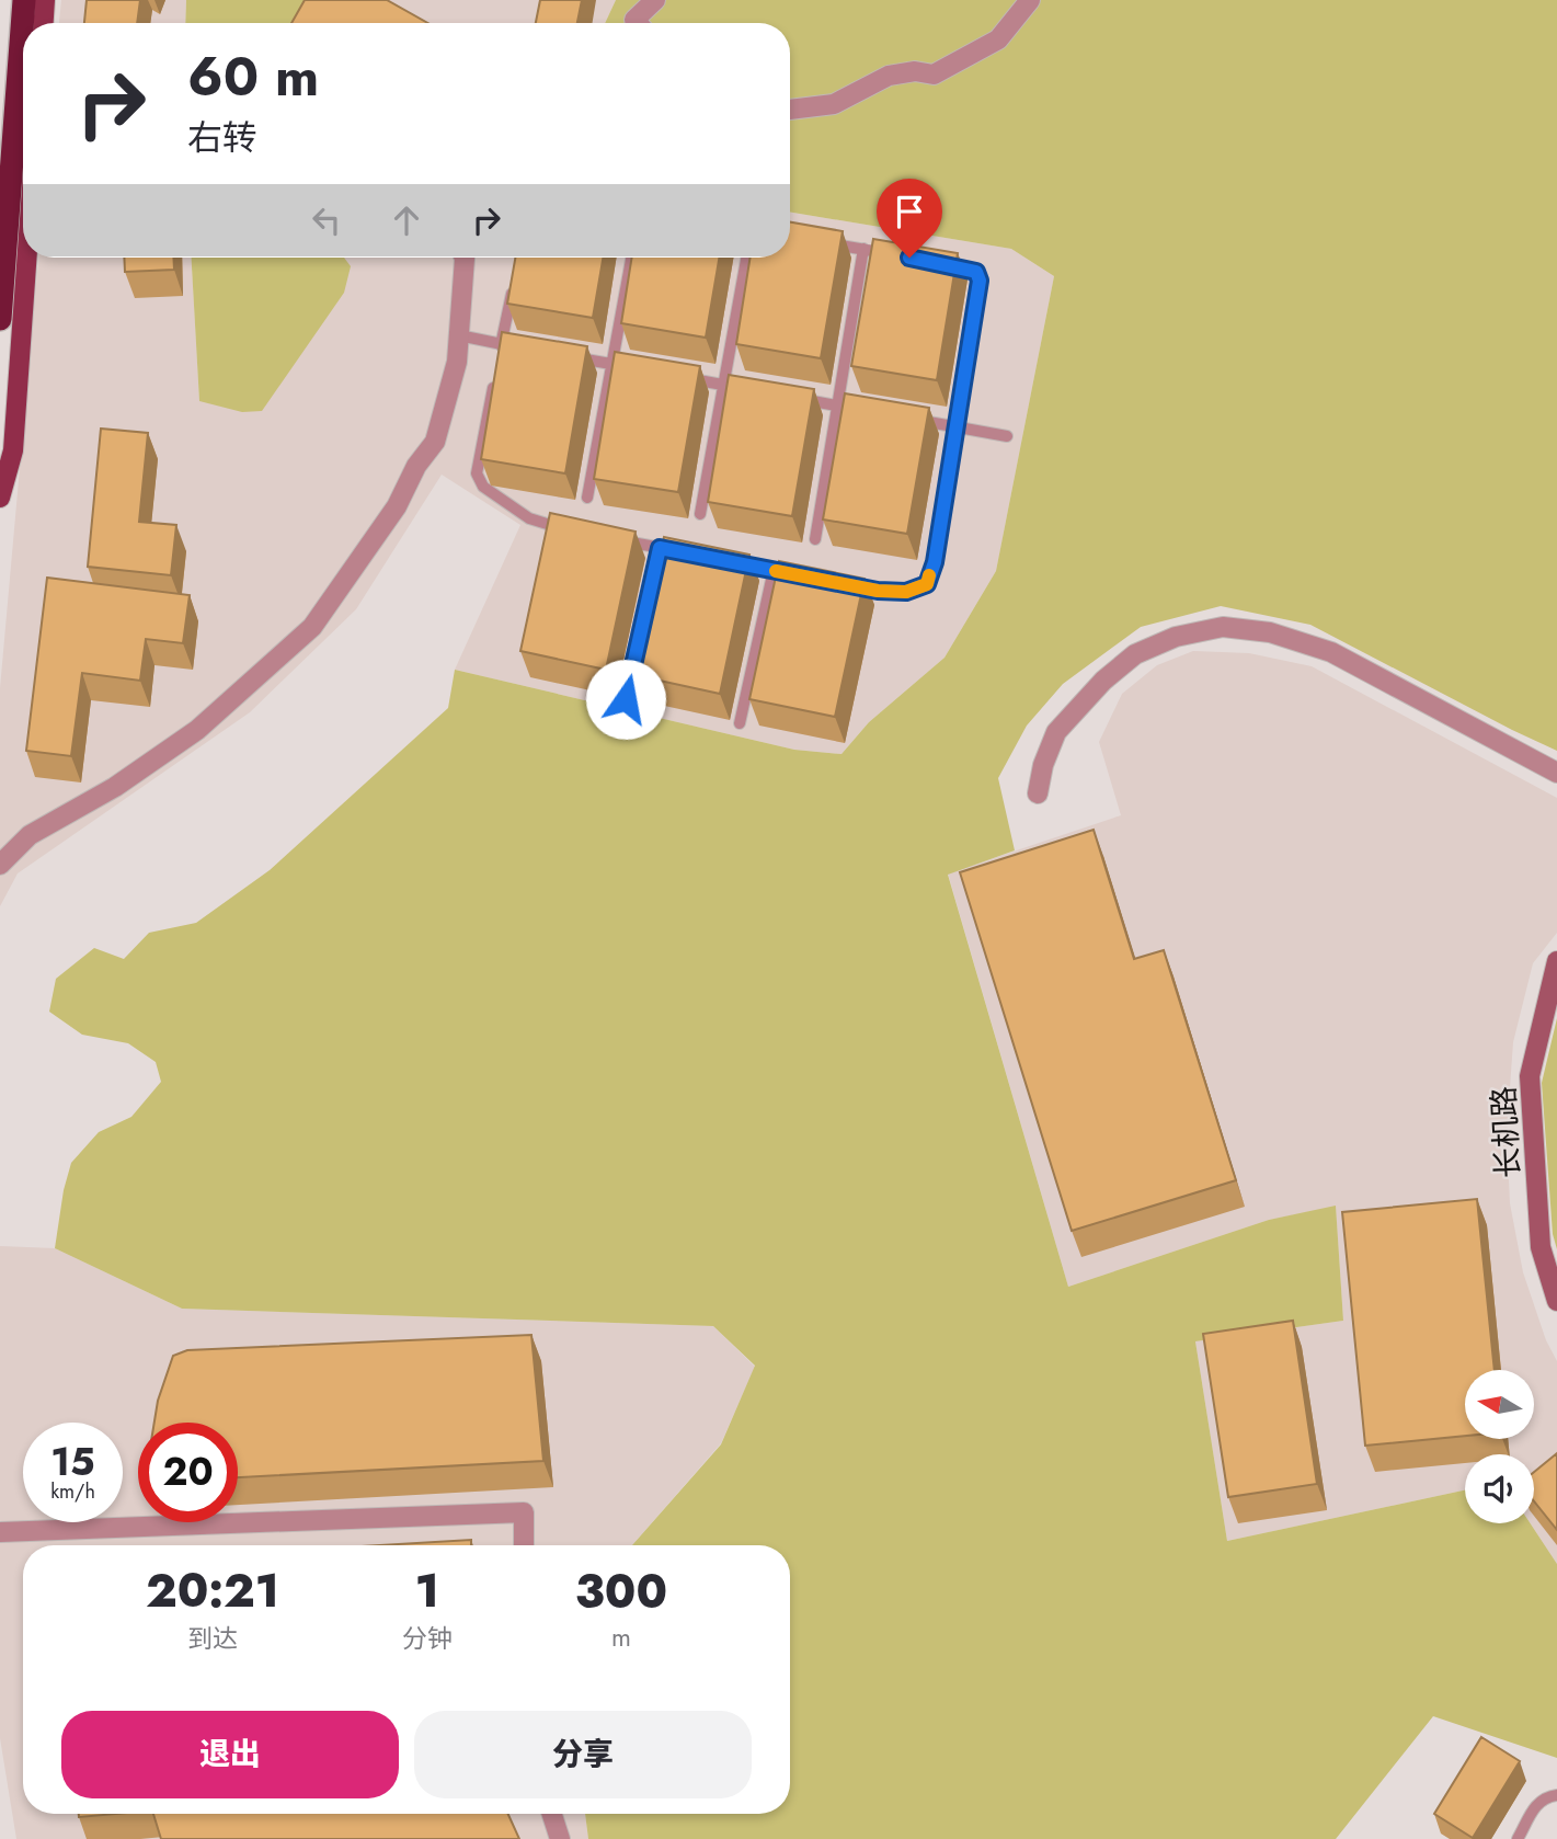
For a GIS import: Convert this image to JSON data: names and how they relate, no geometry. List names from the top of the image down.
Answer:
{
  "streets": {
    "street": ["长机路"]
  },
  "north": "left",
  "page": {
    "turn": ["60 m", "右转"],
    "speed": "15 km/h",
    "limit": "20",
    "eta": [
      "20:21",
      "到达",
      "1",
      "分钟",
      "300",
      "m"
    ],
    "buttons": ["退出", "分享"]
  }
}
